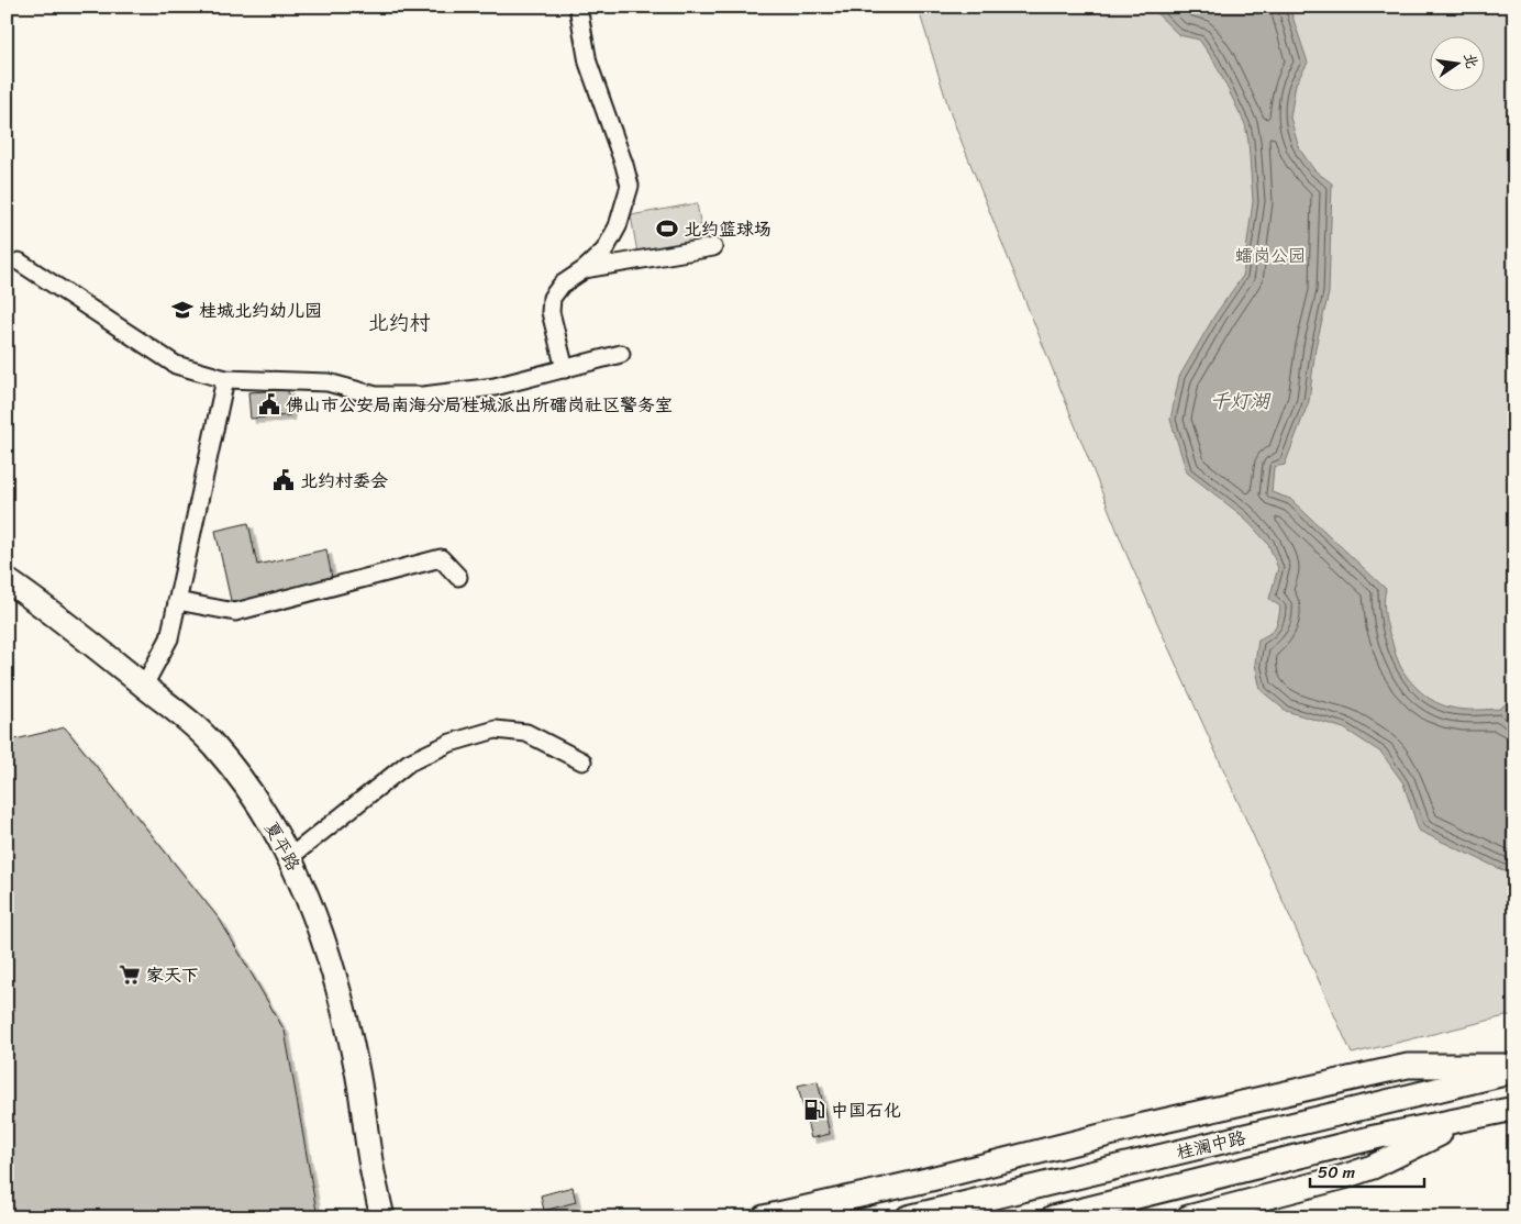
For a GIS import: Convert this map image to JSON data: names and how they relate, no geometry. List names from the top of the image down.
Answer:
{
  "streets": {
    "main road": ["夏平路", "桂澜中路"]
  },
  "districts": ["北约村"],
  "water": ["千灯湖"],
  "parks": ["𧒽岗公园"],
  "places": {
    "sports": ["北约篮球场"],
    "school or university": ["桂城北约幼儿园"],
    "public building": ["佛山市公安局南海分局桂城派出所礌岗社区警务室", "北约村委会"],
    "supermarket": ["家天下"],
    "fuel station": ["中国石化"]
  },
  "scale_bar": "50 m",
  "north": "right"
}
